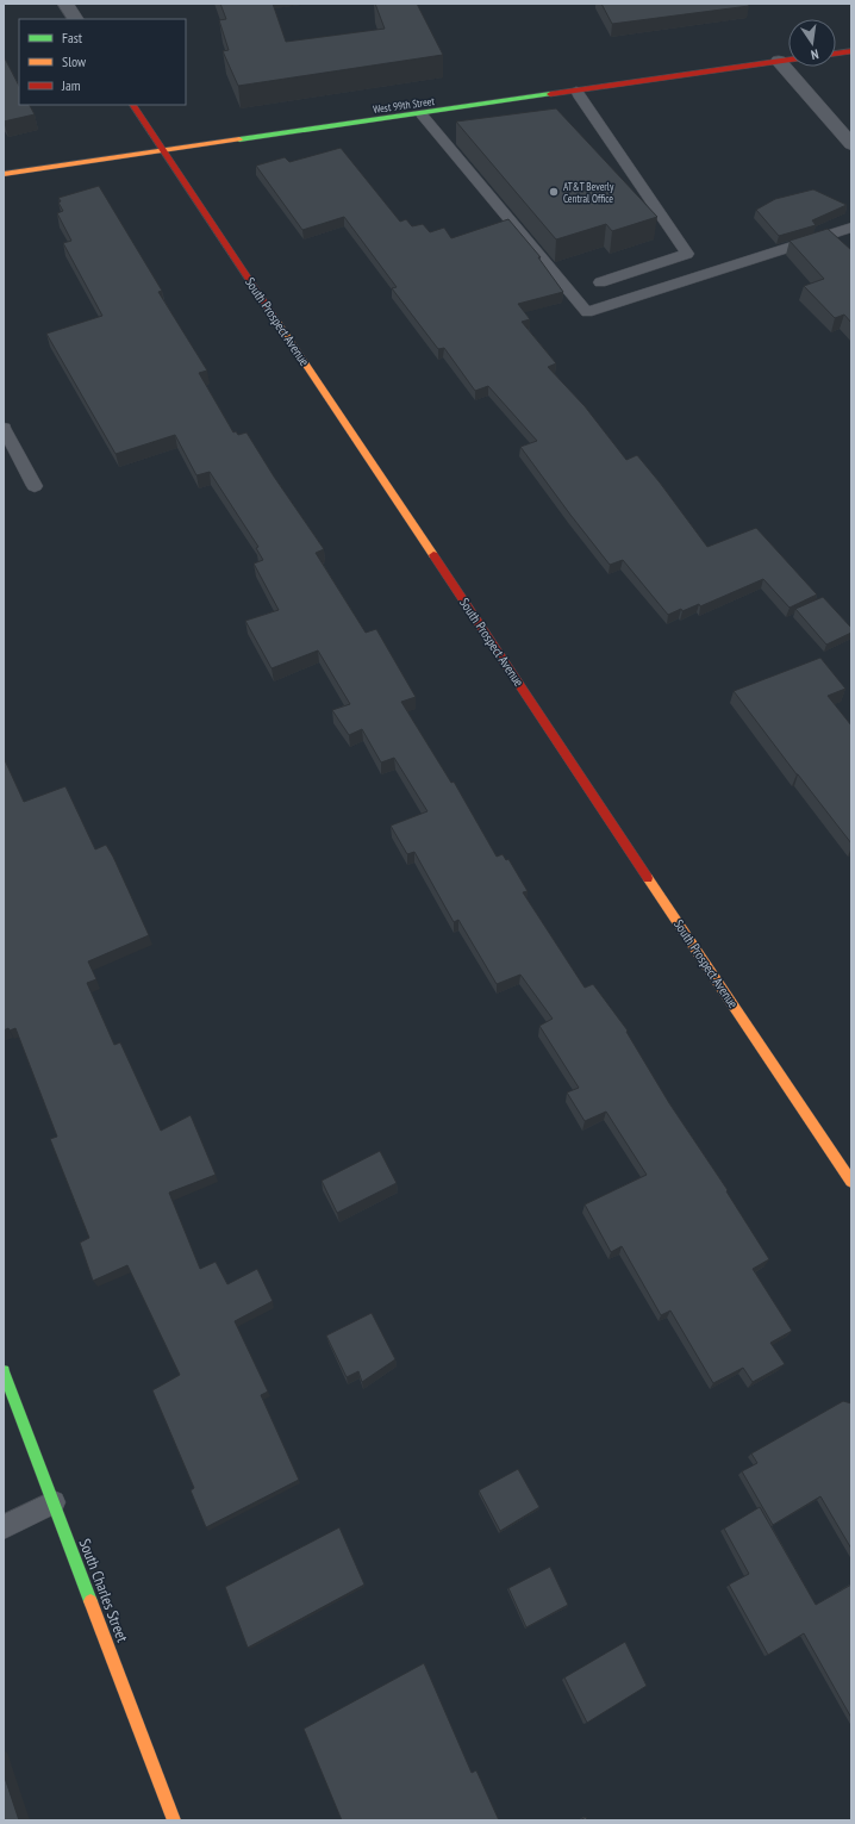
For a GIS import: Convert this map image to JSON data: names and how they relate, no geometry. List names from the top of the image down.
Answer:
{
  "streets": {
    "street": ["West 99th Street", "South Prospect Avenue", "South Charles Street"]
  },
  "crossings": [
    ["West 99th Street", "South Prospect Avenue"]
  ],
  "places": ["AT&T Beverly Central Office"],
  "legend": ["Fast", "Slow", "Jam"],
  "north": "bottom"
}
